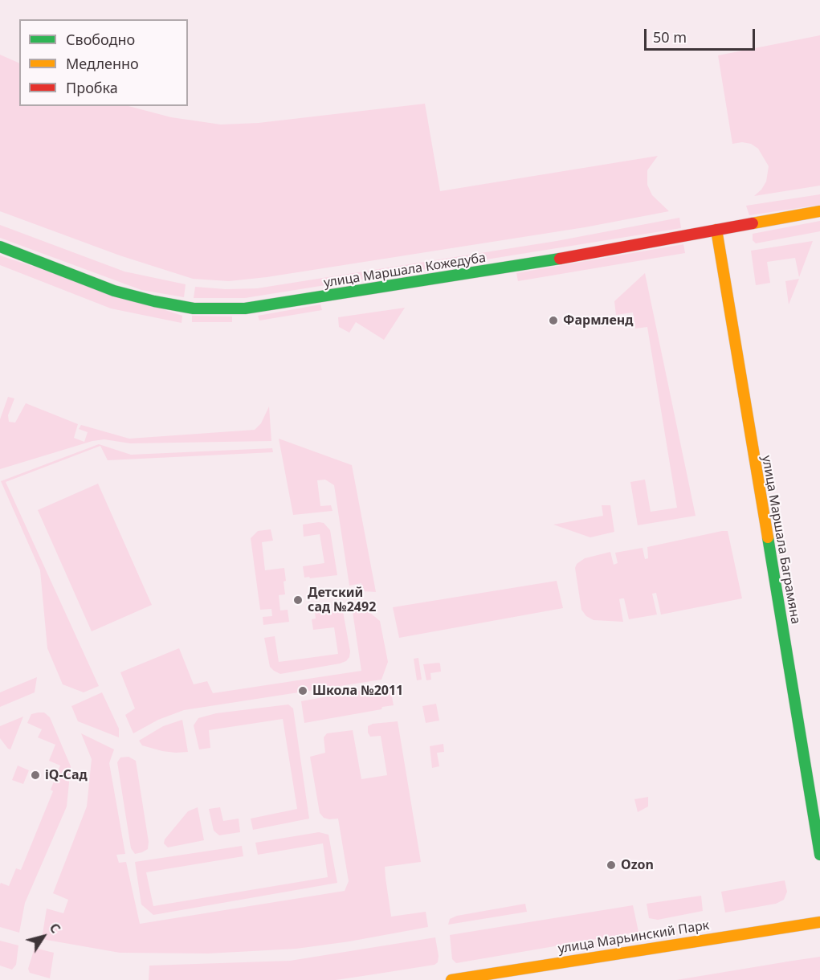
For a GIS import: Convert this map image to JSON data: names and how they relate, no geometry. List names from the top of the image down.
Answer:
{
  "streets": {
    "street": ["улица Маршала Кожедуба", "улица Маршала Баграмяна", "улица Марьинский Парк"]
  },
  "crossings": [
    ["улица Маршала Кожедуба", "улица Маршала Баграмяна"]
  ],
  "places": [
    "Фармленд",
    "Детский сад №2492",
    "Школа №2011",
    "iQ-Сад",
    "Ozon"
  ],
  "legend": ["Свободно", "Медленно", "Пробка"],
  "scale_bar": "50 m",
  "north": "top right"
}
